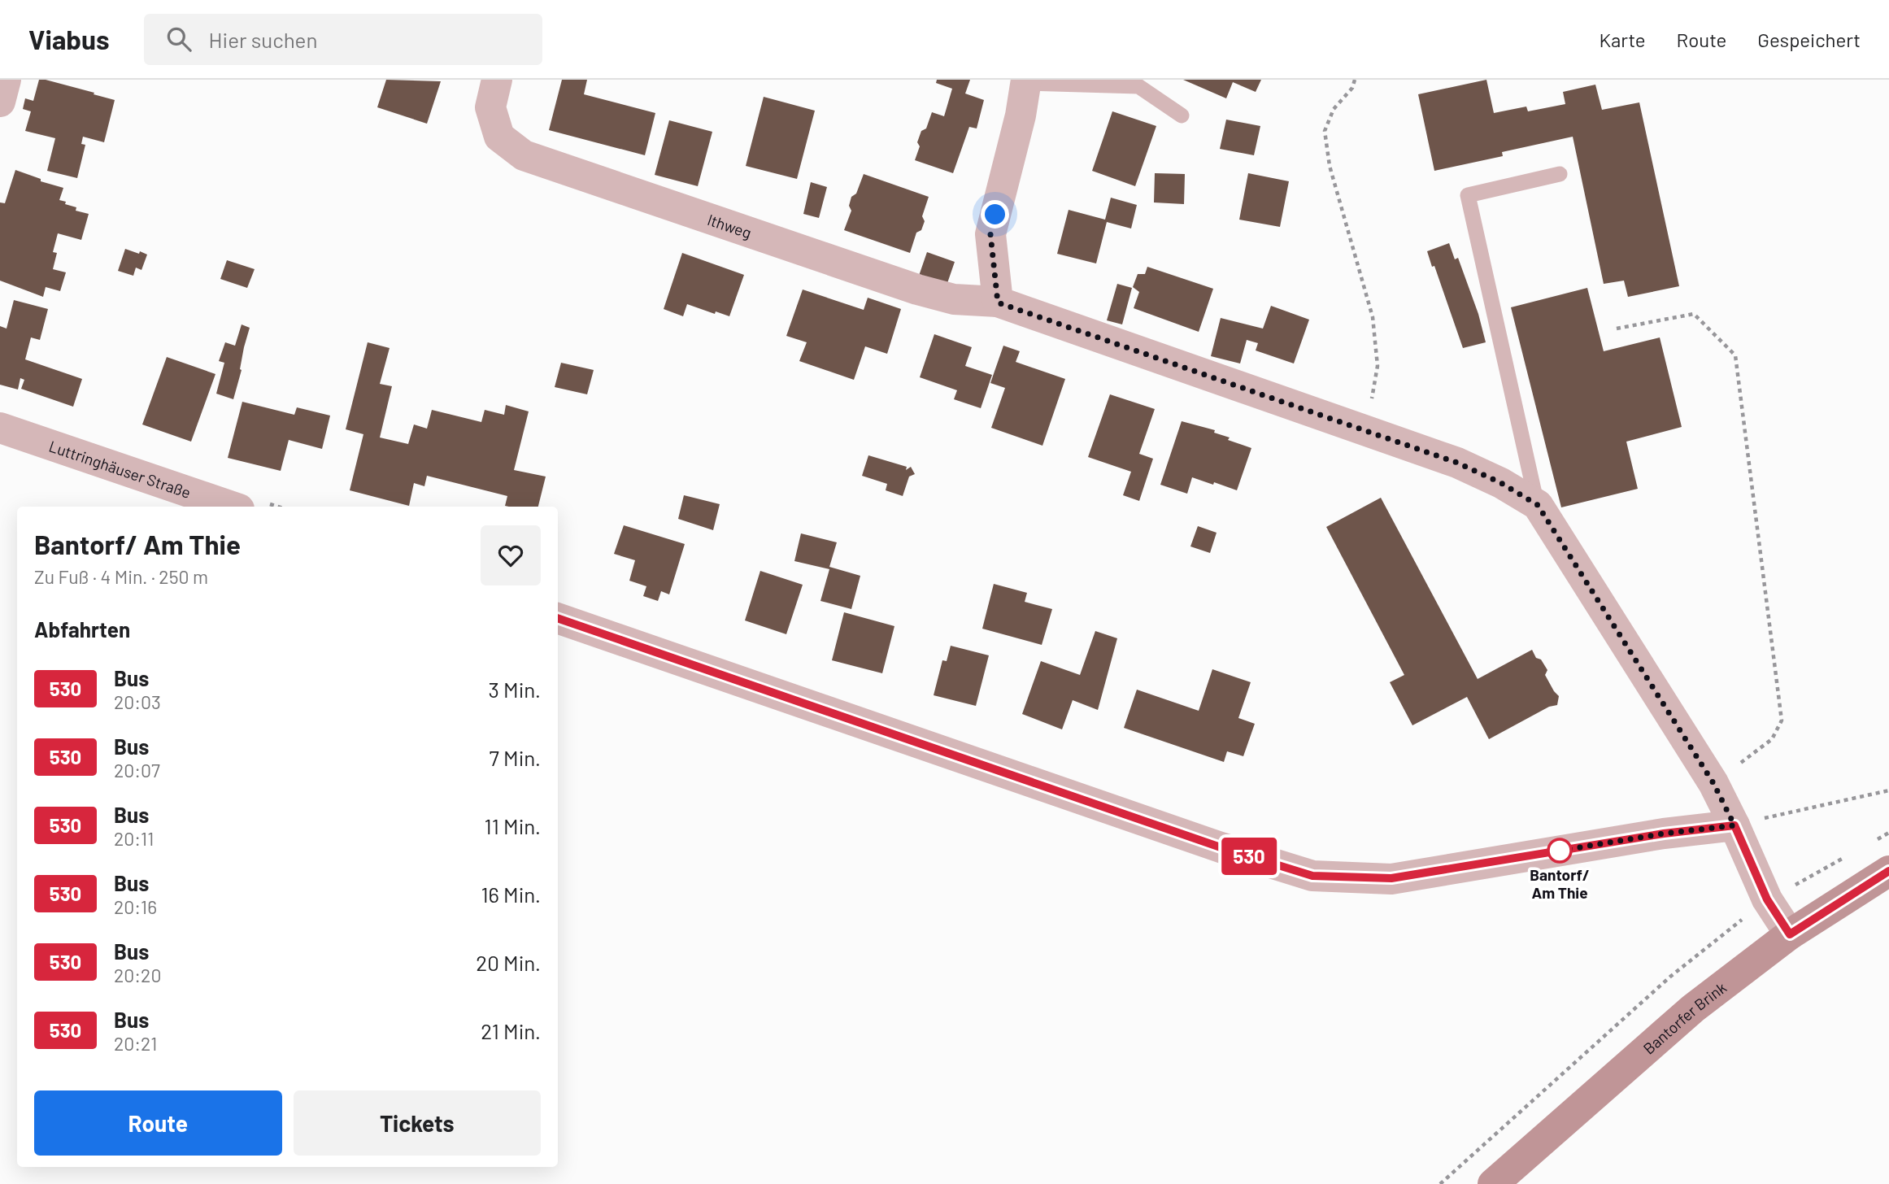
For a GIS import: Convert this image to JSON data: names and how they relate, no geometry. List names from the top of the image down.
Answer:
{
  "streets": {
    "main road": ["Bantorfer Brink"],
    "street": ["Ithweg", "Luttringhäuser Straße"]
  },
  "places": ["Bantorf/ Am Thie"],
  "lines": ["bus line 530"],
  "page": {
    "header": "Viabus",
    "search": "Hier suchen",
    "nav": ["Karte", "Route", "Gespeichert"],
    "on_map": "530",
    "heading": [
      ["Bantorf/ Am Thie", "Zu Fuß · 4 Min. · 250 m"],
      "Abfahrten"
    ],
    "list": [
      {
        "mark": "530",
        "name": "Bus",
        "note": "20:03",
        "value": "3 Min."
      },
      {
        "mark": "530",
        "name": "Bus",
        "note": "20:07",
        "value": "7 Min."
      },
      {
        "mark": "530",
        "name": "Bus",
        "note": "20:11",
        "value": "11 Min."
      },
      {
        "mark": "530",
        "name": "Bus",
        "note": "20:16",
        "value": "16 Min."
      },
      {
        "mark": "530",
        "name": "Bus",
        "note": "20:20",
        "value": "20 Min."
      },
      {
        "mark": "530",
        "name": "Bus",
        "note": "20:21",
        "value": "21 Min."
      }
    ],
    "buttons": ["Route", "Tickets"]
  }
}
